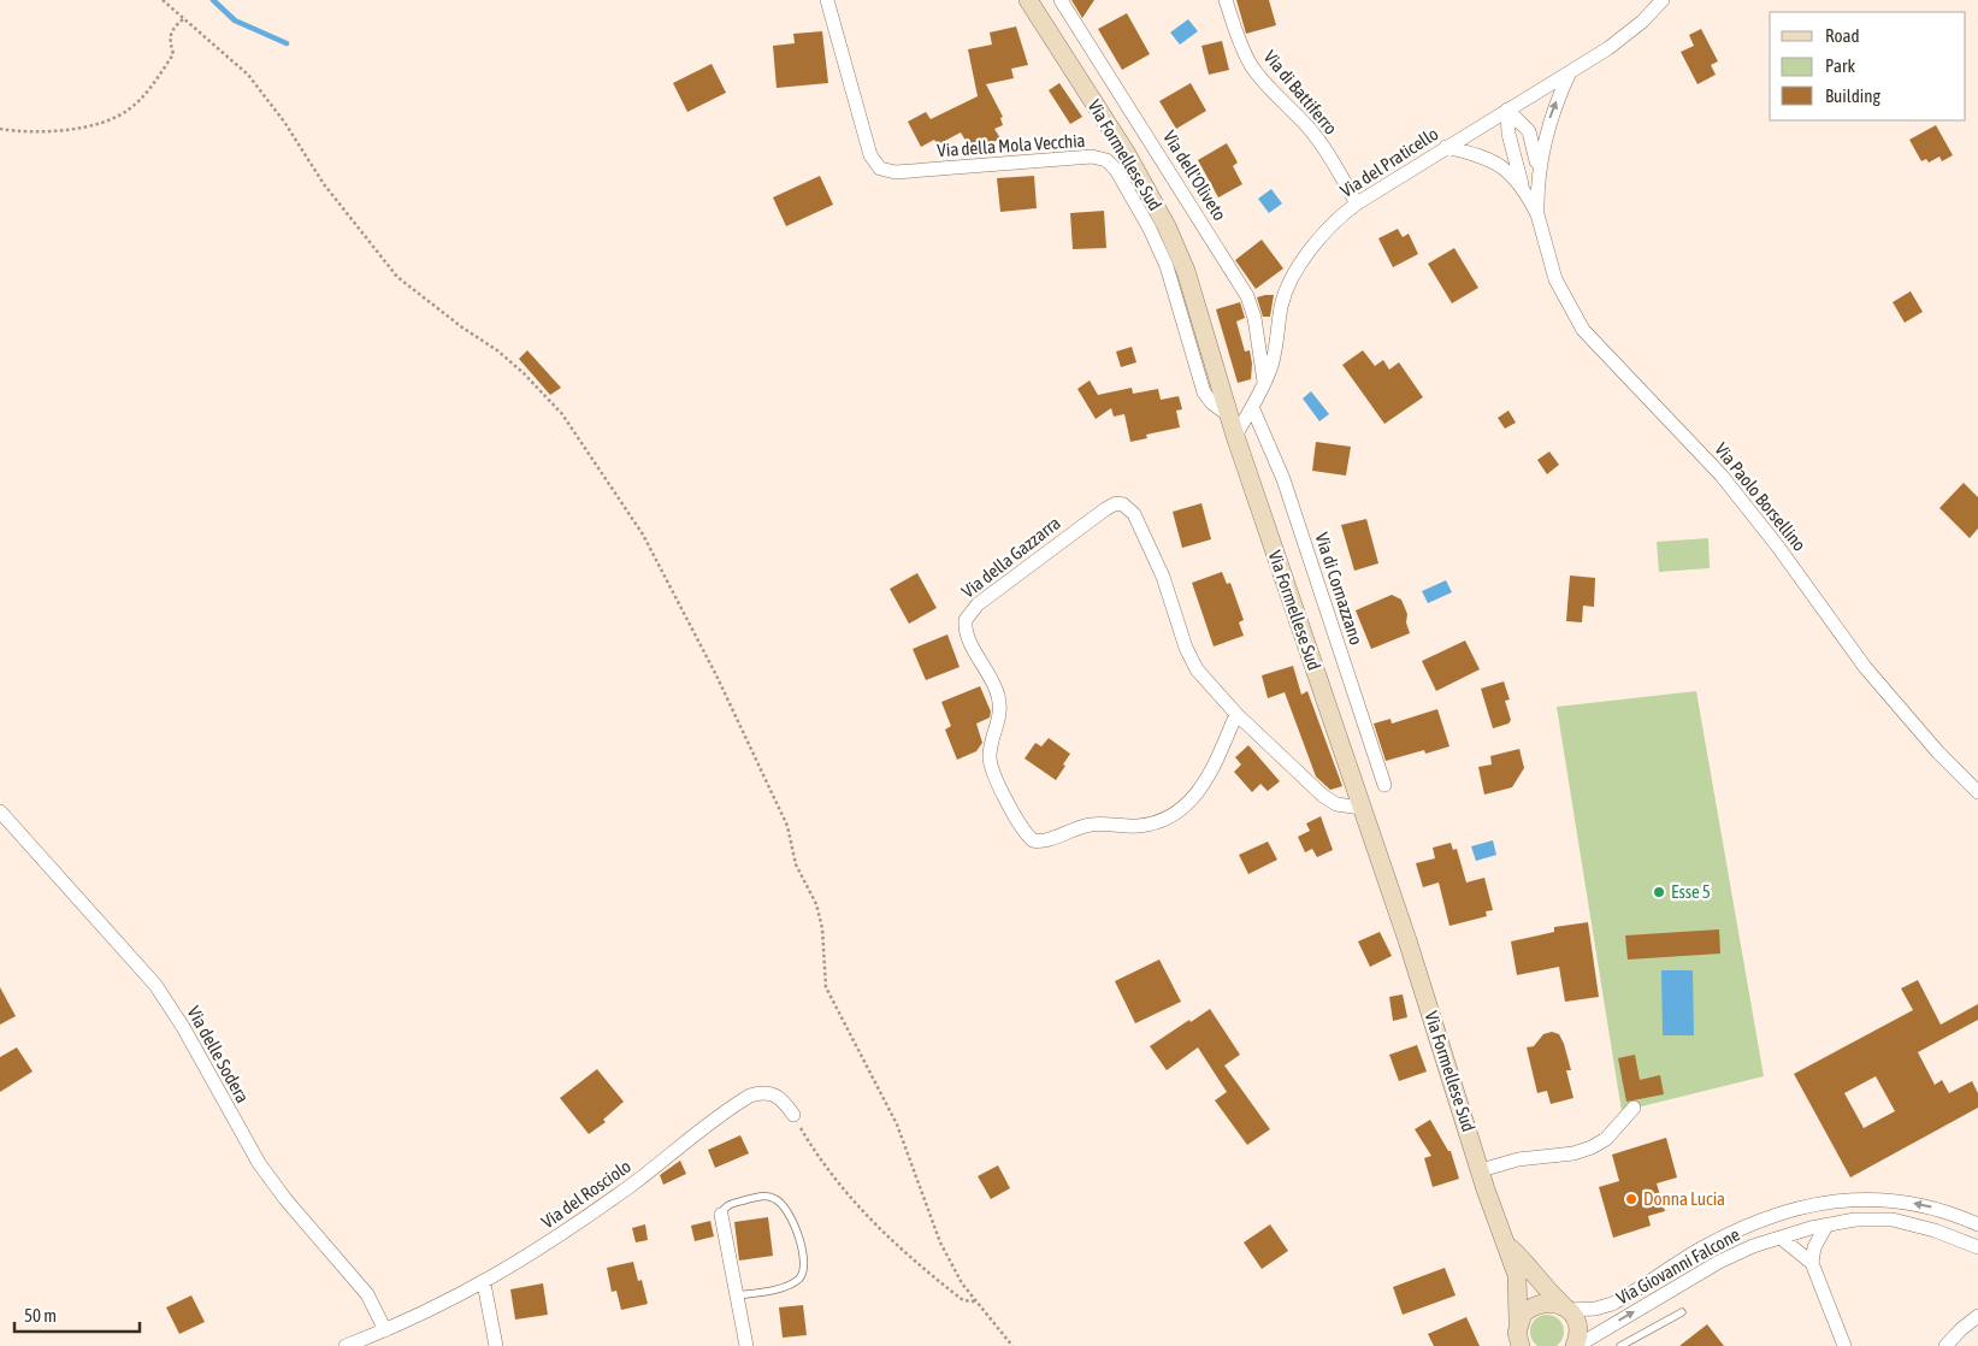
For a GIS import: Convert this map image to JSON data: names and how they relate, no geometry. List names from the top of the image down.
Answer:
{
  "streets": {
    "street": [
      "Via di Battiferro",
      "Via della Mola Vecchia",
      "Via Formellese Sud",
      "Via del Praticello",
      "Via dell'Oliveto",
      "Via Paolo Borsellino",
      "Via della Gazzarra",
      "Via di Cornazzano",
      "Via delle Sodera",
      "Via del Rosciolo",
      "Via Giovanni Falcone"
    ]
  },
  "crossings": [
    ["Via di Battiferro", "Via del Praticello"],
    ["Via della Mola Vecchia", "Via Formellese Sud"],
    ["Via Formellese Sud", "Via del Praticello"],
    ["Via Formellese Sud", "Via della Gazzarra"],
    ["Via Formellese Sud", "Via Giovanni Falcone"],
    ["Via del Praticello", "Via dell'Oliveto"],
    ["Via del Praticello", "Via di Cornazzano"],
    ["Via delle Sodera", "Via del Rosciolo"]
  ],
  "places": ["Esse 5", "Donna Lucia"],
  "legend": ["Road", "Park", "Building"],
  "scale_bar": "50 m"
}
